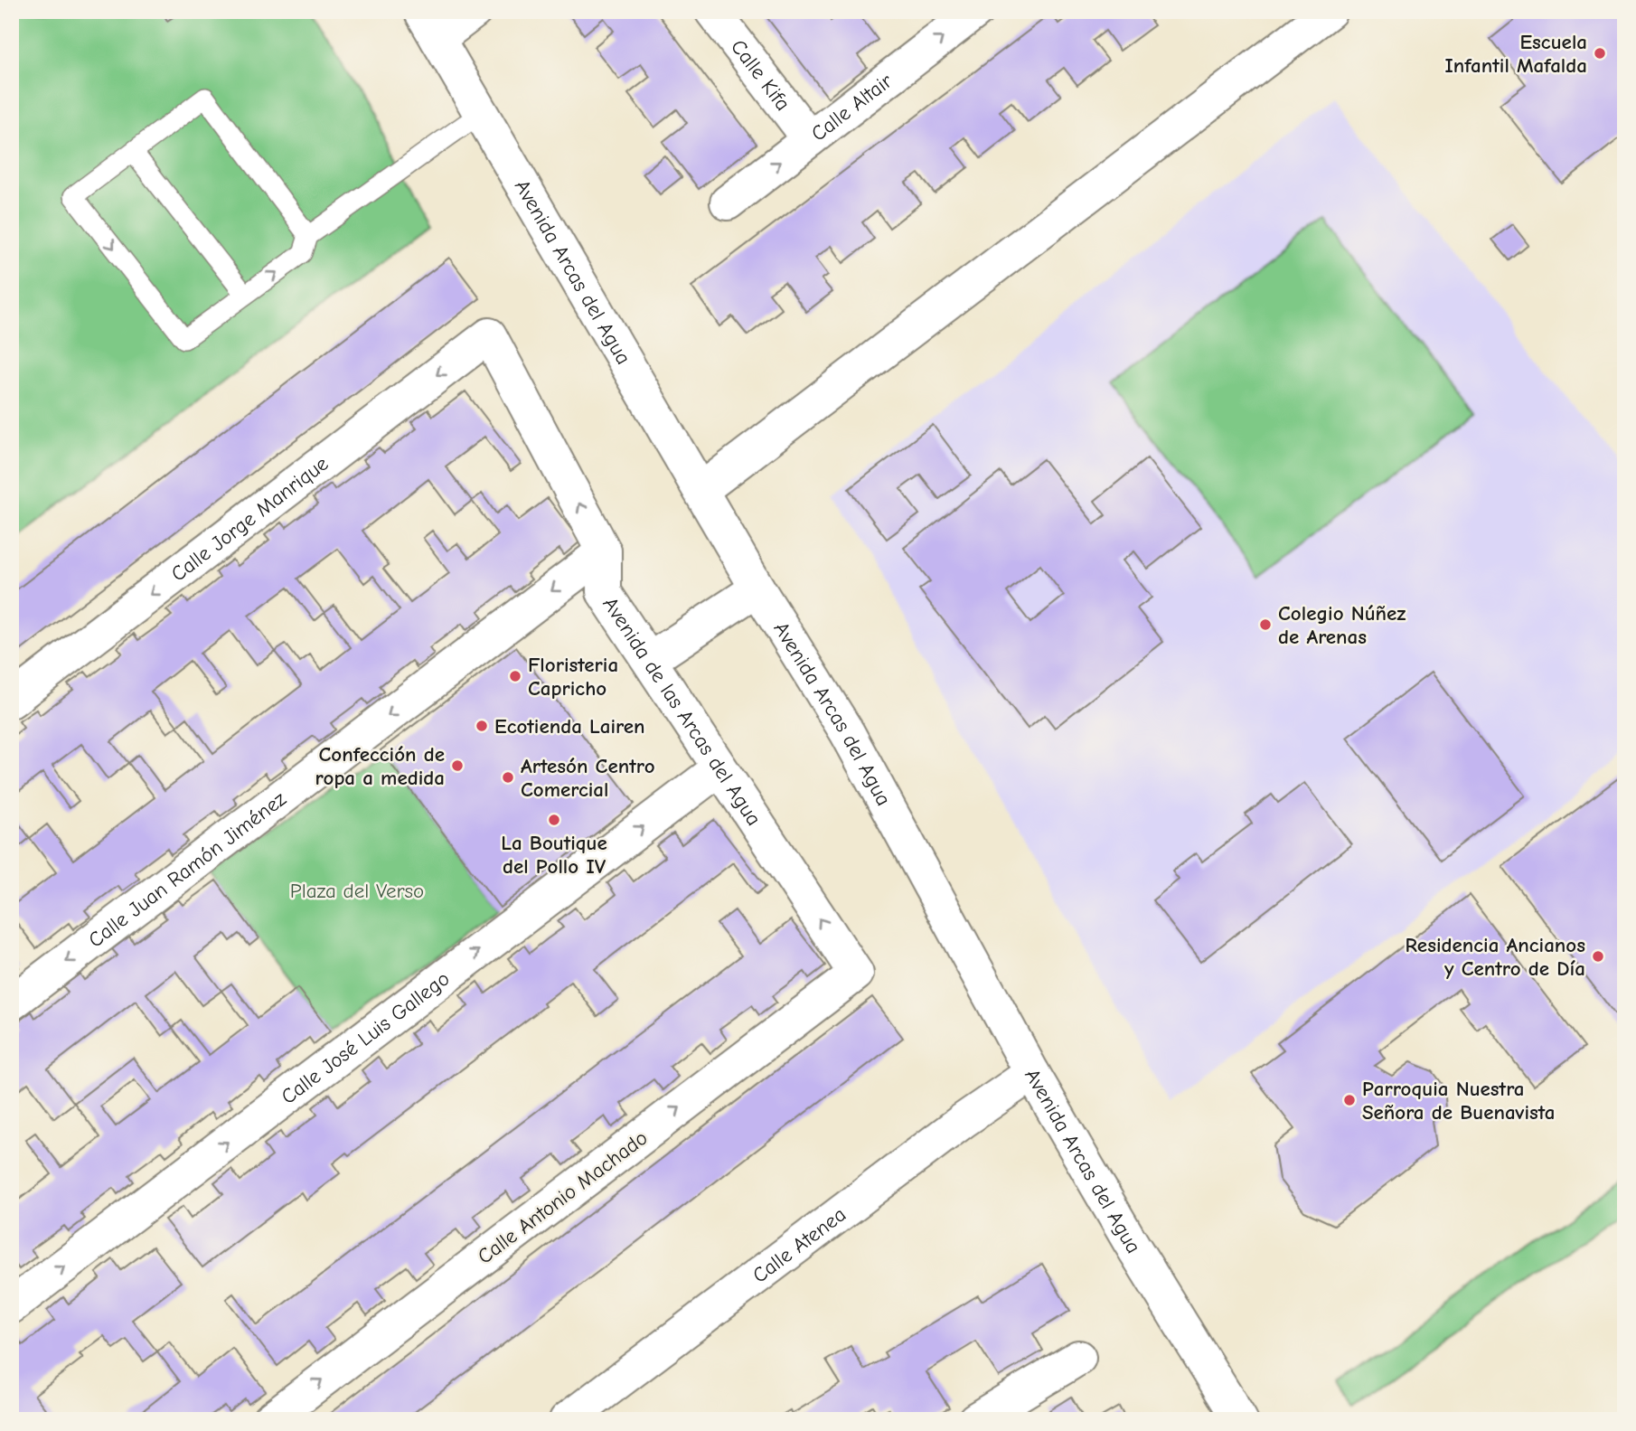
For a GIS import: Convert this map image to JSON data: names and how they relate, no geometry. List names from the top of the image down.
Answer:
{
  "streets": {
    "street": [
      "Calle Kifa",
      "Calle Altair",
      "Avenida Arcas del Agua",
      "Calle Jorge Manrique",
      "Avenida de las Arcas del Agua",
      "Calle Juan Ramón Jiménez",
      "Calle José Luis Gallego",
      "Calle Antonio Machado",
      "Calle Atenea"
    ]
  },
  "crossings": [
    ["Calle Kifa", "Calle Altair"],
    ["Avenida Arcas del Agua", "Calle Atenea"],
    ["Calle Jorge Manrique", "Avenida de las Arcas del Agua"],
    ["Avenida de las Arcas del Agua", "Calle Juan Ramón Jiménez"],
    ["Avenida de las Arcas del Agua", "Calle José Luis Gallego"],
    ["Avenida de las Arcas del Agua", "Calle Antonio Machado"]
  ],
  "one_way": [
    "Calle Jorge Manrique",
    "Avenida de las Arcas del Agua",
    "Calle Juan Ramón Jiménez",
    "Calle José Luis Gallego",
    "Calle Antonio Machado"
  ],
  "parks": ["Plaza del Verso"],
  "places": [
    "Escuela Infantil Mafalda",
    "Colegio Núñez de Arenas",
    "Floristeria Capricho",
    "Ecotienda Lairen",
    "Confección de ropa a medida",
    "Artesón Centro Comercial",
    "La Boutique del Pollo IV",
    "Residencia Ancianos y Centro de Día",
    "Parroquia Nuestra Señora de Buenavista"
  ]
}
